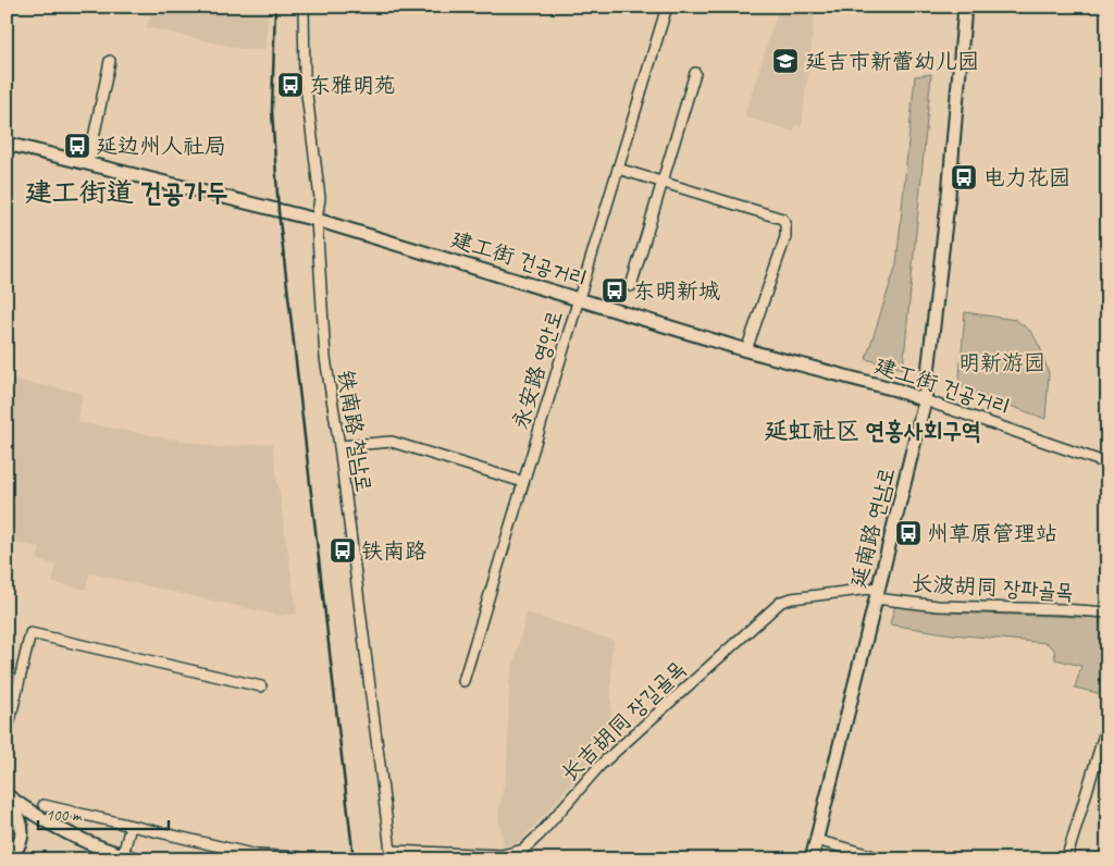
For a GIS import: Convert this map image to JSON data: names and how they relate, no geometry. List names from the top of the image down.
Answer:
{
  "streets": {
    "main road": ["建工街 건공거리", "延南路 연남로"],
    "street": [
      "永安路 영안로",
      "铁南路 철남로",
      "长波胡同 장파골목",
      "长吉胡同 장길골목"
    ]
  },
  "crossings": [
    ["建工街 건공거리", "永安路 영안로"],
    ["建工街 건공거리", "铁南路 철남로"],
    ["建工街 건공거리", "延南路 연남로"],
    ["铁南路 철남로", "长吉胡同 장길골목"],
    ["延南路 연남로", "长波胡同 장파골목"],
    ["延南路 연남로", "长吉胡同 장길골목"],
    ["长波胡同 장파골목", "长吉胡同 장길골목"]
  ],
  "districts": ["建工街道 건공가두", "延虹社区 연홍사회구역"],
  "parks": ["明新游园"],
  "places": {
    "school or university": ["延吉市新蕾幼儿园"],
    "bus stop": [
      "东雅明苑",
      "延边州人社局",
      "电力花园",
      "东明新城",
      "州草原管理站",
      "铁南路"
    ]
  },
  "scale_bar": "100 m"
}
